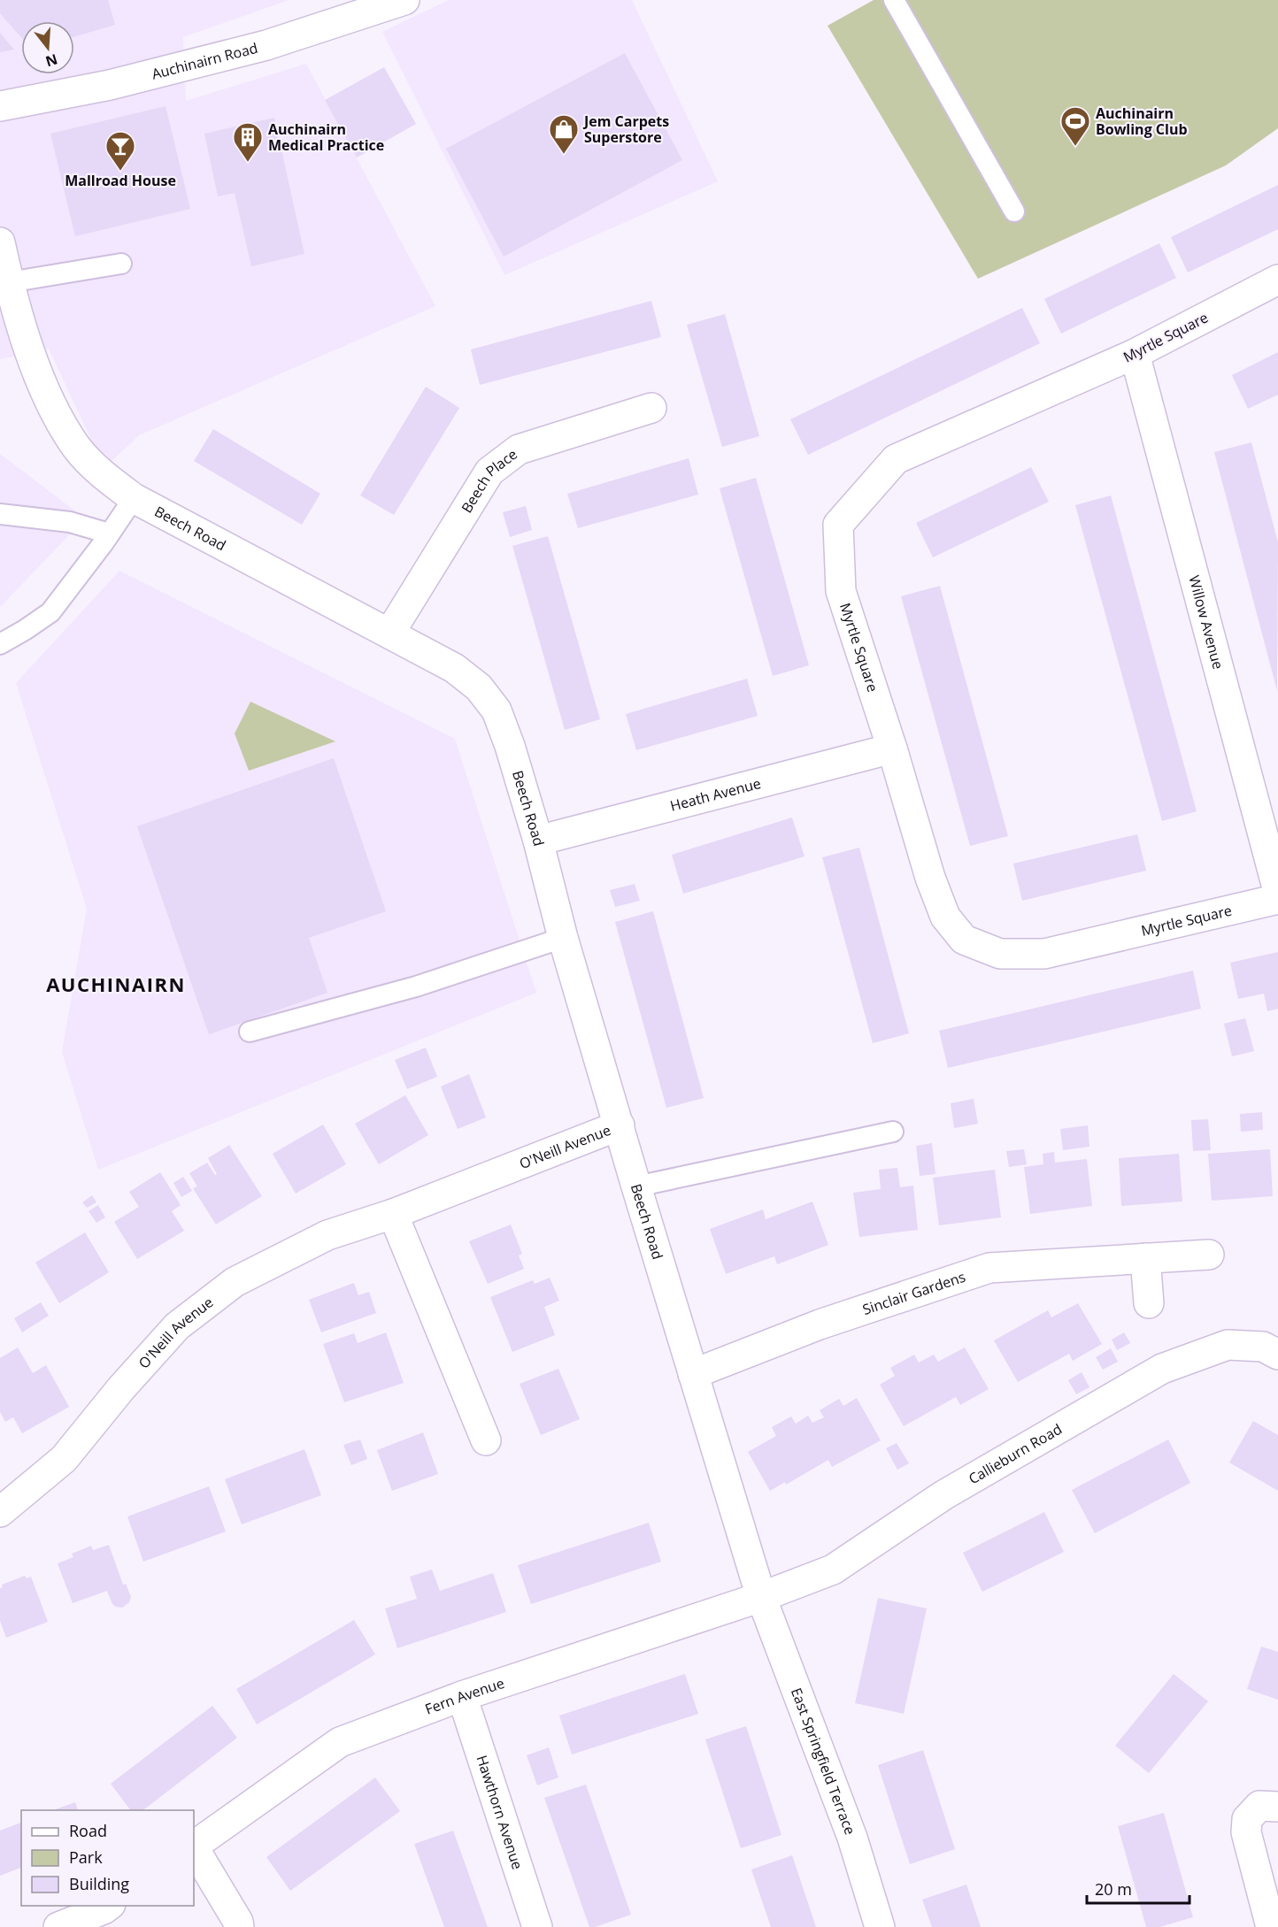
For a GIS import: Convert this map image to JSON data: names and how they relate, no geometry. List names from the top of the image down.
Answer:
{
  "streets": {
    "street": [
      "Auchinairn Road",
      "Myrtle Square",
      "Beech Place",
      "Beech Road",
      "Willow Avenue",
      "Heath Avenue",
      "O'Neill Avenue",
      "Sinclair Gardens",
      "Callieburn Road",
      "Fern Avenue",
      "East Springfield Terrace",
      "Hawthorn Avenue"
    ]
  },
  "crossings": [
    ["Myrtle Square", "Willow Avenue"],
    ["Myrtle Square", "Heath Avenue"],
    ["Beech Place", "Beech Road"],
    ["Beech Road", "Heath Avenue"],
    ["Beech Road", "O'Neill Avenue"],
    ["Beech Road", "Sinclair Gardens"],
    ["Beech Road", "Callieburn Road"],
    ["Beech Road", "Fern Avenue"],
    ["Beech Road", "East Springfield Terrace"],
    ["Callieburn Road", "Fern Avenue"],
    ["Callieburn Road", "East Springfield Terrace"],
    ["Fern Avenue", "East Springfield Terrace"],
    ["Fern Avenue", "Hawthorn Avenue"]
  ],
  "districts": ["AUCHINAIRN"],
  "places": {
    "sports": ["Auchinairn Bowling Club"],
    "shop": ["Jem Carpets Superstore"],
    "building": ["Auchinairn Medical Practice"],
    "bar": ["Mallroad House"]
  },
  "legend": ["Road", "Park", "Building"],
  "scale_bar": "20 m",
  "north": "bottom"
}
